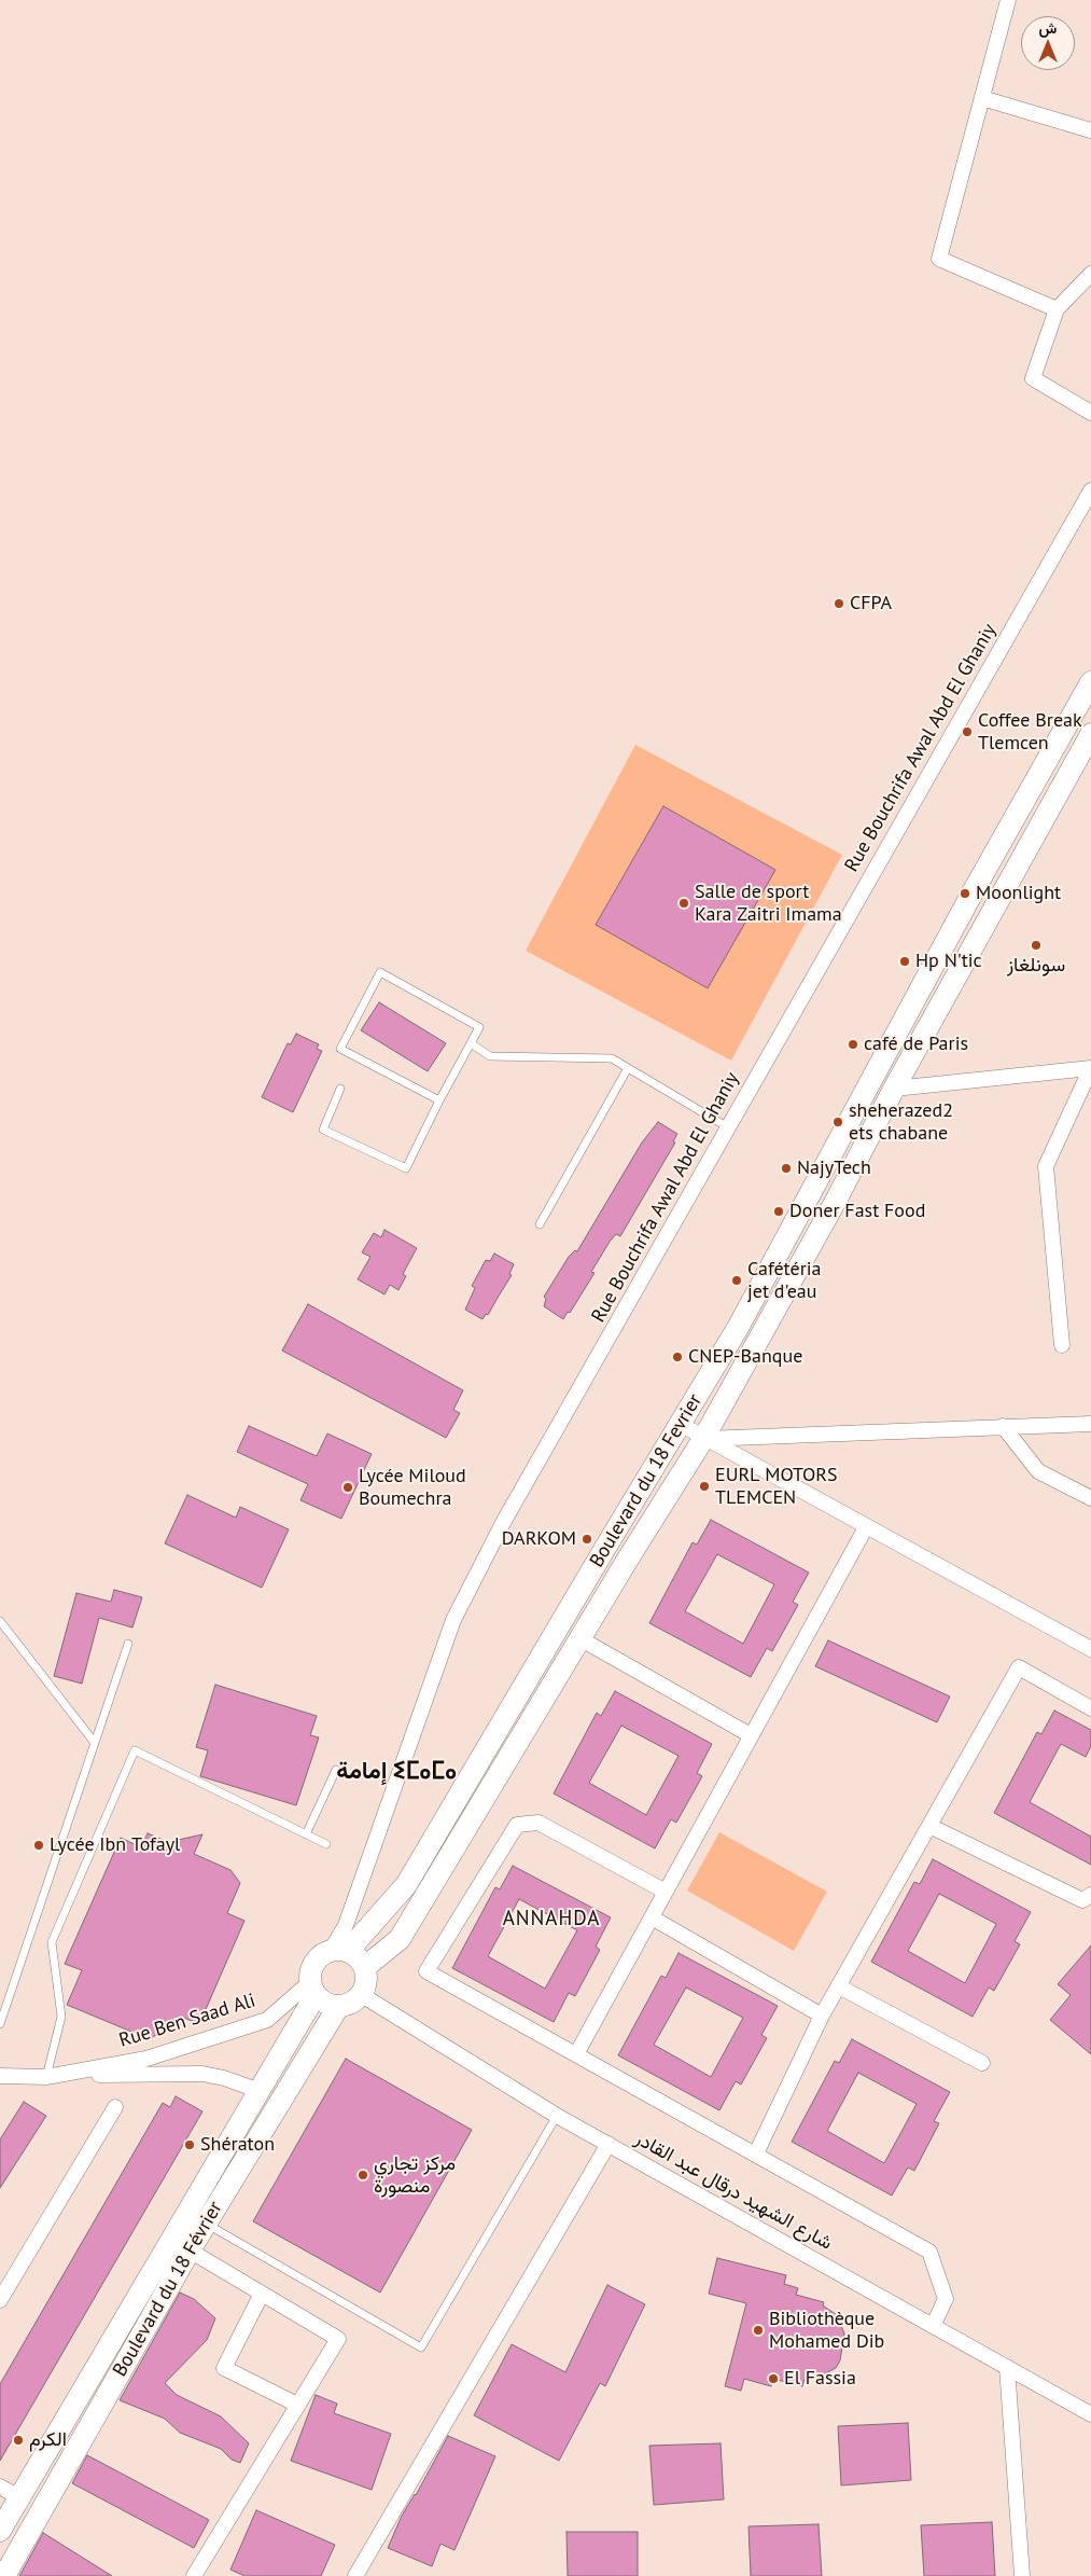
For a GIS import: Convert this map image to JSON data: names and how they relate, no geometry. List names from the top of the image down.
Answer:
{
  "streets": {
    "main road": ["Boulevard du 18 Fevrier", "Boulevard du 18 Février"],
    "street": ["Rue Bouchrifa Awal Abd El Ghaniy", "Rue Ben Saad Ali", "شارع الشهيد درقال عبد القادر"]
  },
  "crossings": [
    ["Rue Bouchrifa Awal Abd El Ghaniy", "Boulevard du 18 Fevrier"],
    ["Rue Bouchrifa Awal Abd El Ghaniy", "Rue Ben Saad Ali"],
    ["Rue Bouchrifa Awal Abd El Ghaniy", "شارع الشهيد درقال عبد القادر"],
    ["Rue Bouchrifa Awal Abd El Ghaniy", "Boulevard du 18 Février"],
    ["Boulevard du 18 Fevrier", "Rue Ben Saad Ali"],
    ["Boulevard du 18 Fevrier", "شارع الشهيد درقال عبد القادر"],
    ["Boulevard du 18 Fevrier", "Boulevard du 18 Février"],
    ["Rue Ben Saad Ali", "شارع الشهيد درقال عبد القادر"],
    ["Rue Ben Saad Ali", "Boulevard du 18 Février"],
    ["شارع الشهيد درقال عبد القادر", "Boulevard du 18 Février"]
  ],
  "districts": ["إمامة ⵉⵎⴰⵎⴰ", "ANNAHDA"],
  "places": [
    "CFPA",
    "Coffee Break Tlemcen",
    "Moonlight",
    "Salle de sport Kara Zaitri Imama",
    "سونلغاز",
    "Hp N'tic",
    "café de Paris",
    "sheherazed2 ets chabane",
    "NajyTech",
    "Doner Fast Food",
    "Cafétéria jet d'eau",
    "CNEP-Banque",
    "EURL MOTORS TLEMCEN",
    "Lycée Miloud Boumechra",
    "DARKOM",
    "Lycée Ibn Tofayl",
    "Shératon",
    "مركز تجاري منصورة",
    "Bibliothèque Mohamed Dib",
    "El Fassia",
    "الكرم"
  ],
  "north": "top"
}
